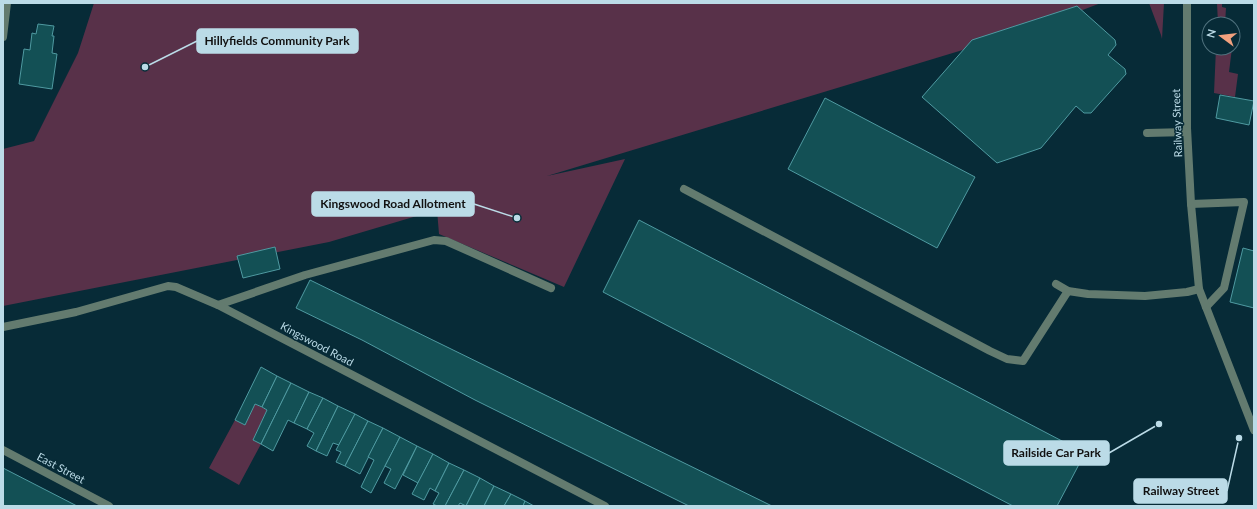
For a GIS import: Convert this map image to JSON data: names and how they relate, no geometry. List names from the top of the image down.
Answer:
{
  "streets": {
    "street": ["Railway Street", "Kingswood Road", "East Street"]
  },
  "places": [
    "Hillyfields Community Park",
    "Kingswood Road Allotment",
    "Railside Car Park",
    "Railway Street"
  ],
  "north": "left"
}
